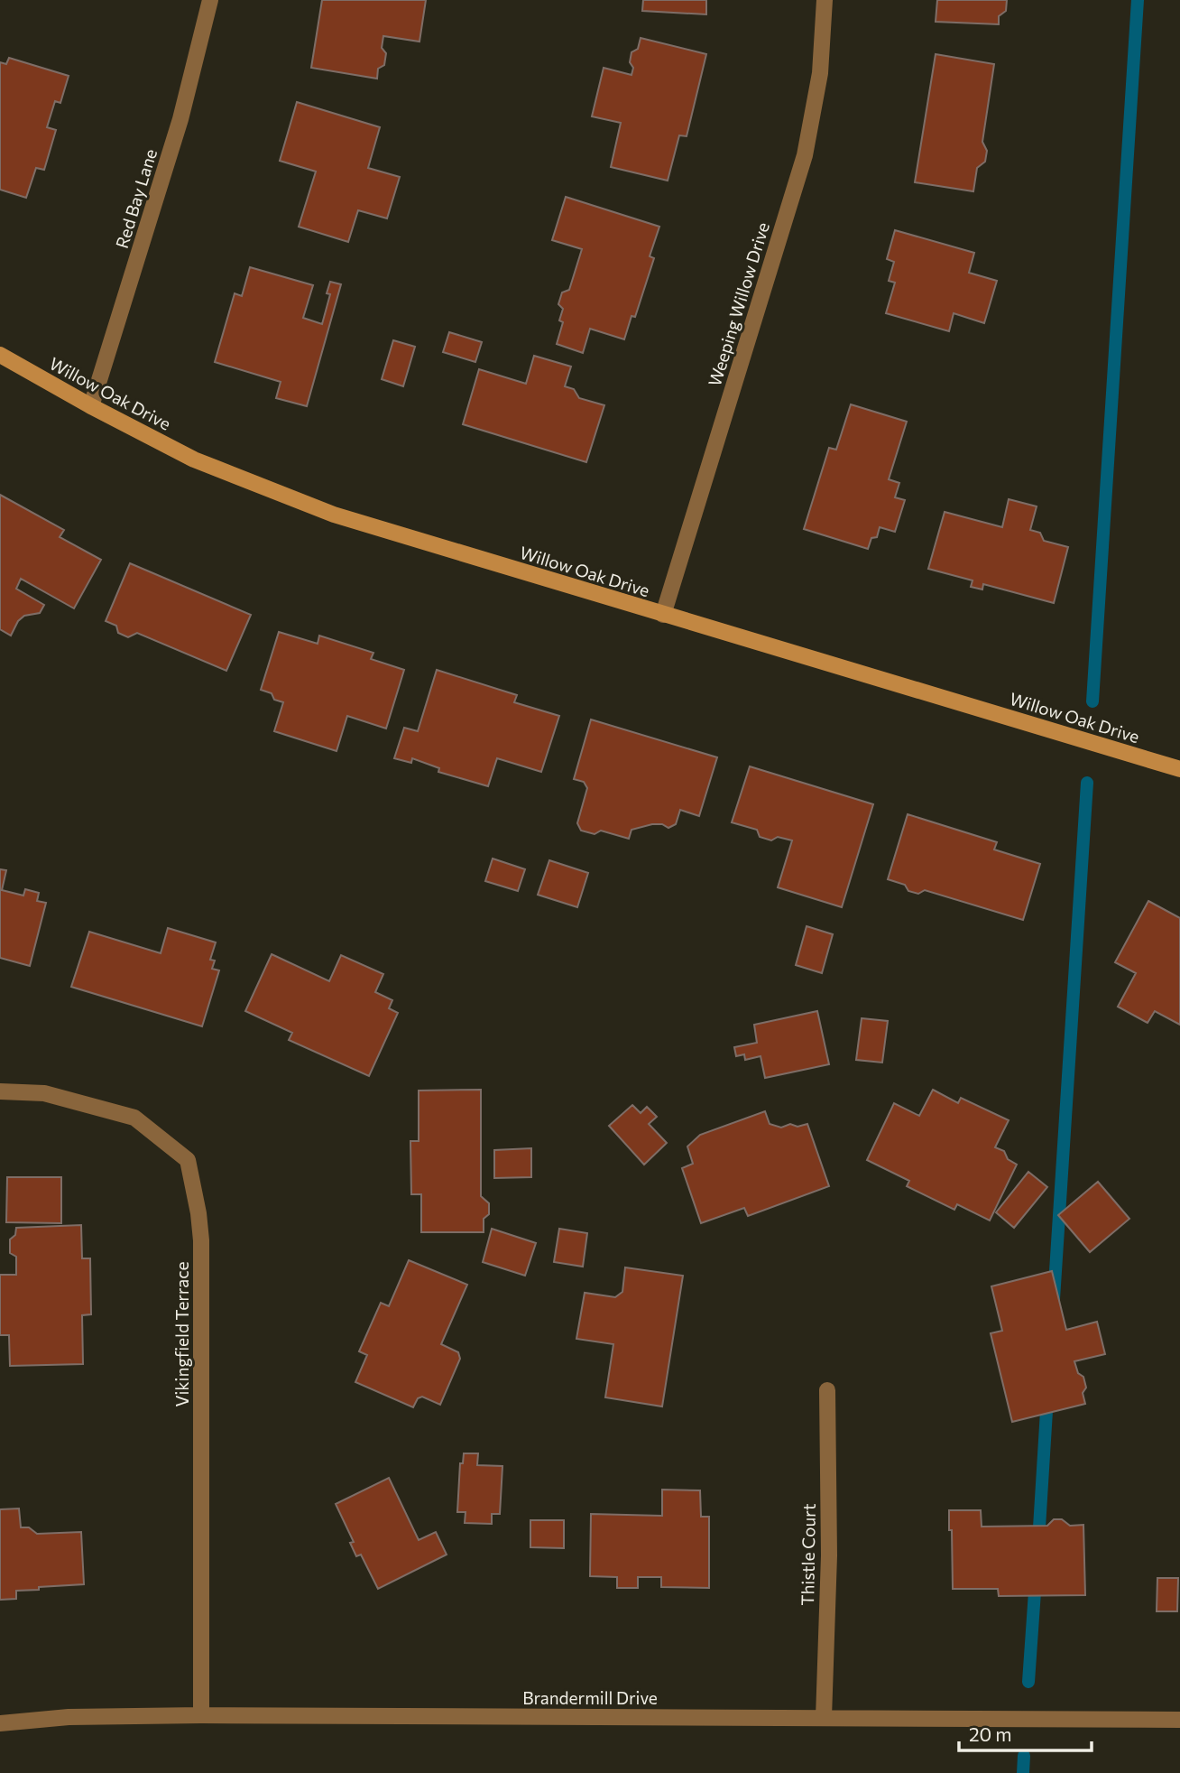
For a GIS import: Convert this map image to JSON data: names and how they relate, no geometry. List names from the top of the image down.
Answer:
{
  "streets": {
    "street": [
      "Red Bay Lane",
      "Weeping Willow Drive",
      "Willow Oak Drive",
      "Vikingfield Terrace",
      "Thistle Court",
      "Brandermill Drive"
    ]
  },
  "crossings": [
    ["Red Bay Lane", "Willow Oak Drive"],
    ["Weeping Willow Drive", "Willow Oak Drive"],
    ["Vikingfield Terrace", "Brandermill Drive"],
    ["Thistle Court", "Brandermill Drive"]
  ],
  "scale_bar": "20 m"
}
